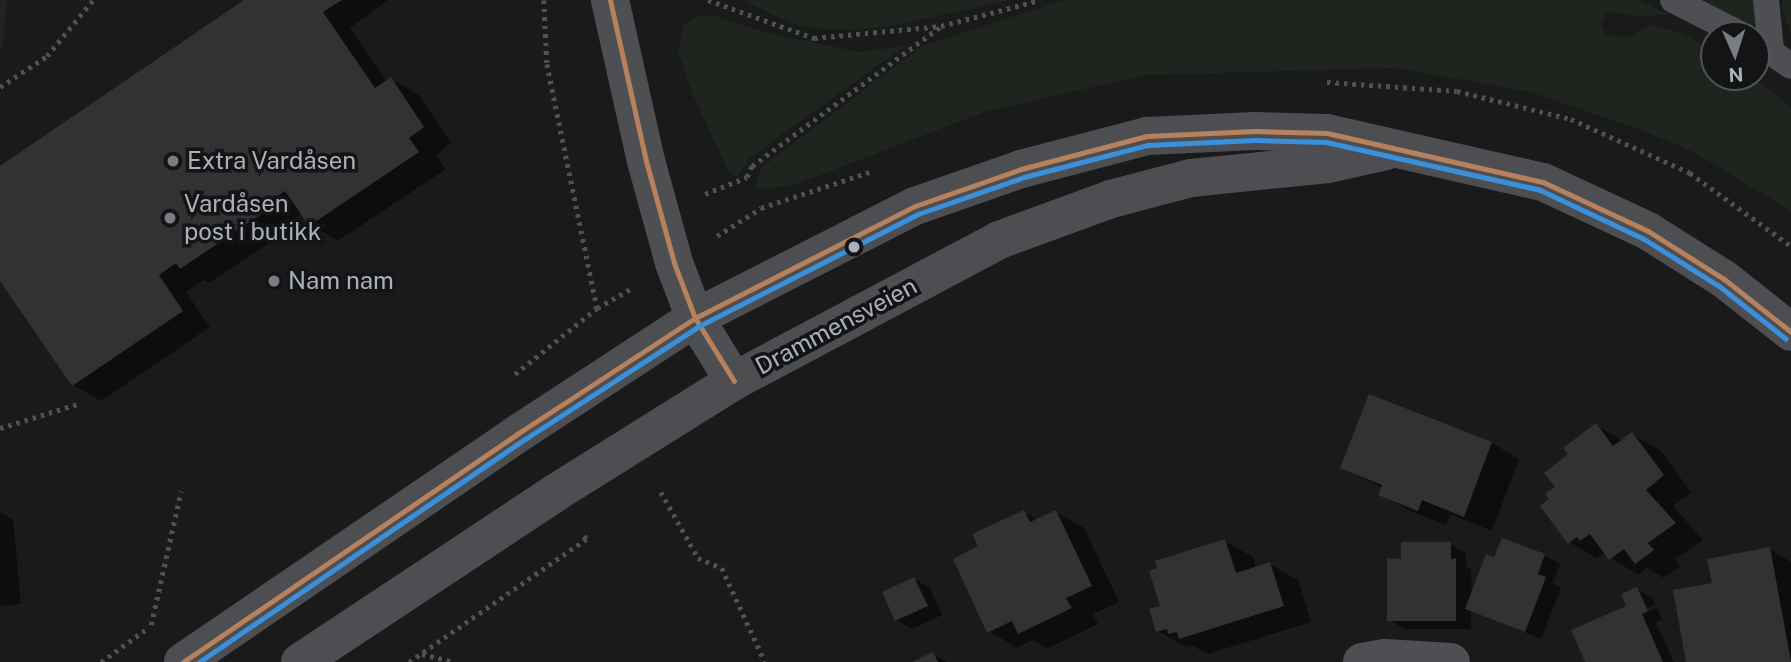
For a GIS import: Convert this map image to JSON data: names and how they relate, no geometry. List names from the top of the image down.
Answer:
{
  "streets": {
    "main road": ["Drammensveien"]
  },
  "places": ["Extra Vardåsen", "Vardåsen post i butikk", "Nam nam"],
  "north": "bottom"
}
